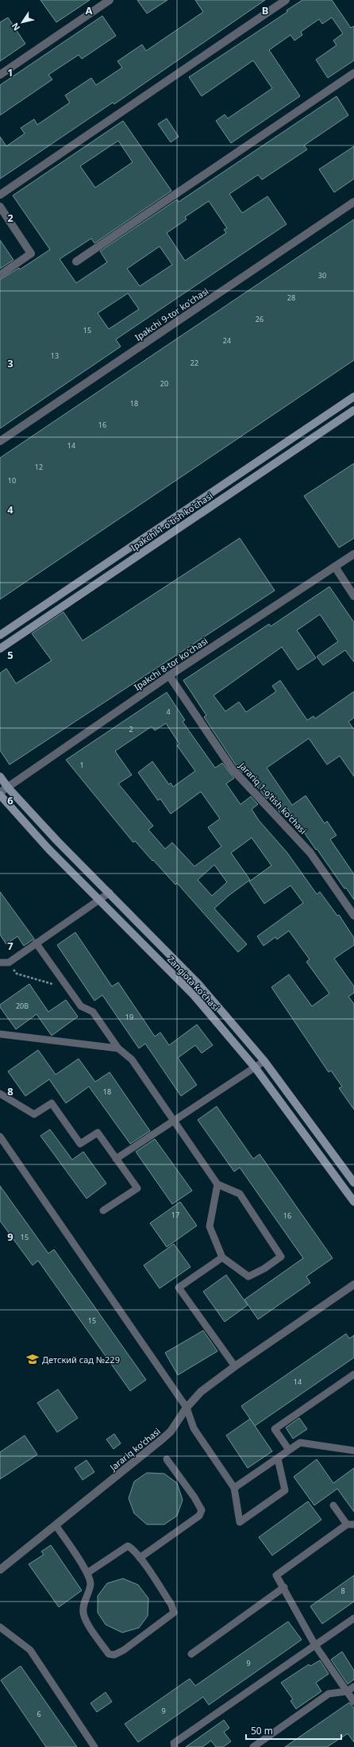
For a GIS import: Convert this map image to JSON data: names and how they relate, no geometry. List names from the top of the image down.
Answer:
{
  "streets": {
    "main road": ["Ipakchi 1-o'tish ko'chasi", "Zangiota ko'chasi"],
    "street": [
      "Ipakchi 9-tor ko'chasi",
      "Ipakchi 8-tor ko'chasi",
      "Jarariq 1-o'tish ko'chasi",
      "Jarariq ko'chasi"
    ]
  },
  "crossings": [
    ["Ipakchi 8-tor ko'chasi", "Jarariq 1-o'tish ko'chasi"],
    ["Ipakchi 8-tor ko'chasi", "Zangiota ko'chasi"]
  ],
  "places": {
    "school or university": ["Детский сад №229"]
  },
  "house_numbers": [
    "30",
    "28",
    "26",
    "15",
    "24",
    "13",
    "22",
    "20",
    "18",
    "16",
    "14",
    "12",
    "10",
    "4",
    "2",
    "1",
    "20В",
    "19",
    "18",
    "17",
    "16",
    "15",
    "15",
    "14",
    "8",
    "9",
    "9",
    "6"
  ],
  "scale_bar": "50 m",
  "north": "bottom left",
  "grid": {
    "columns": ["A", "B"],
    "rows": [
      "1",
      "2",
      "3",
      "4",
      "5",
      "6",
      "7",
      "8",
      "9"
    ]
  }
}
